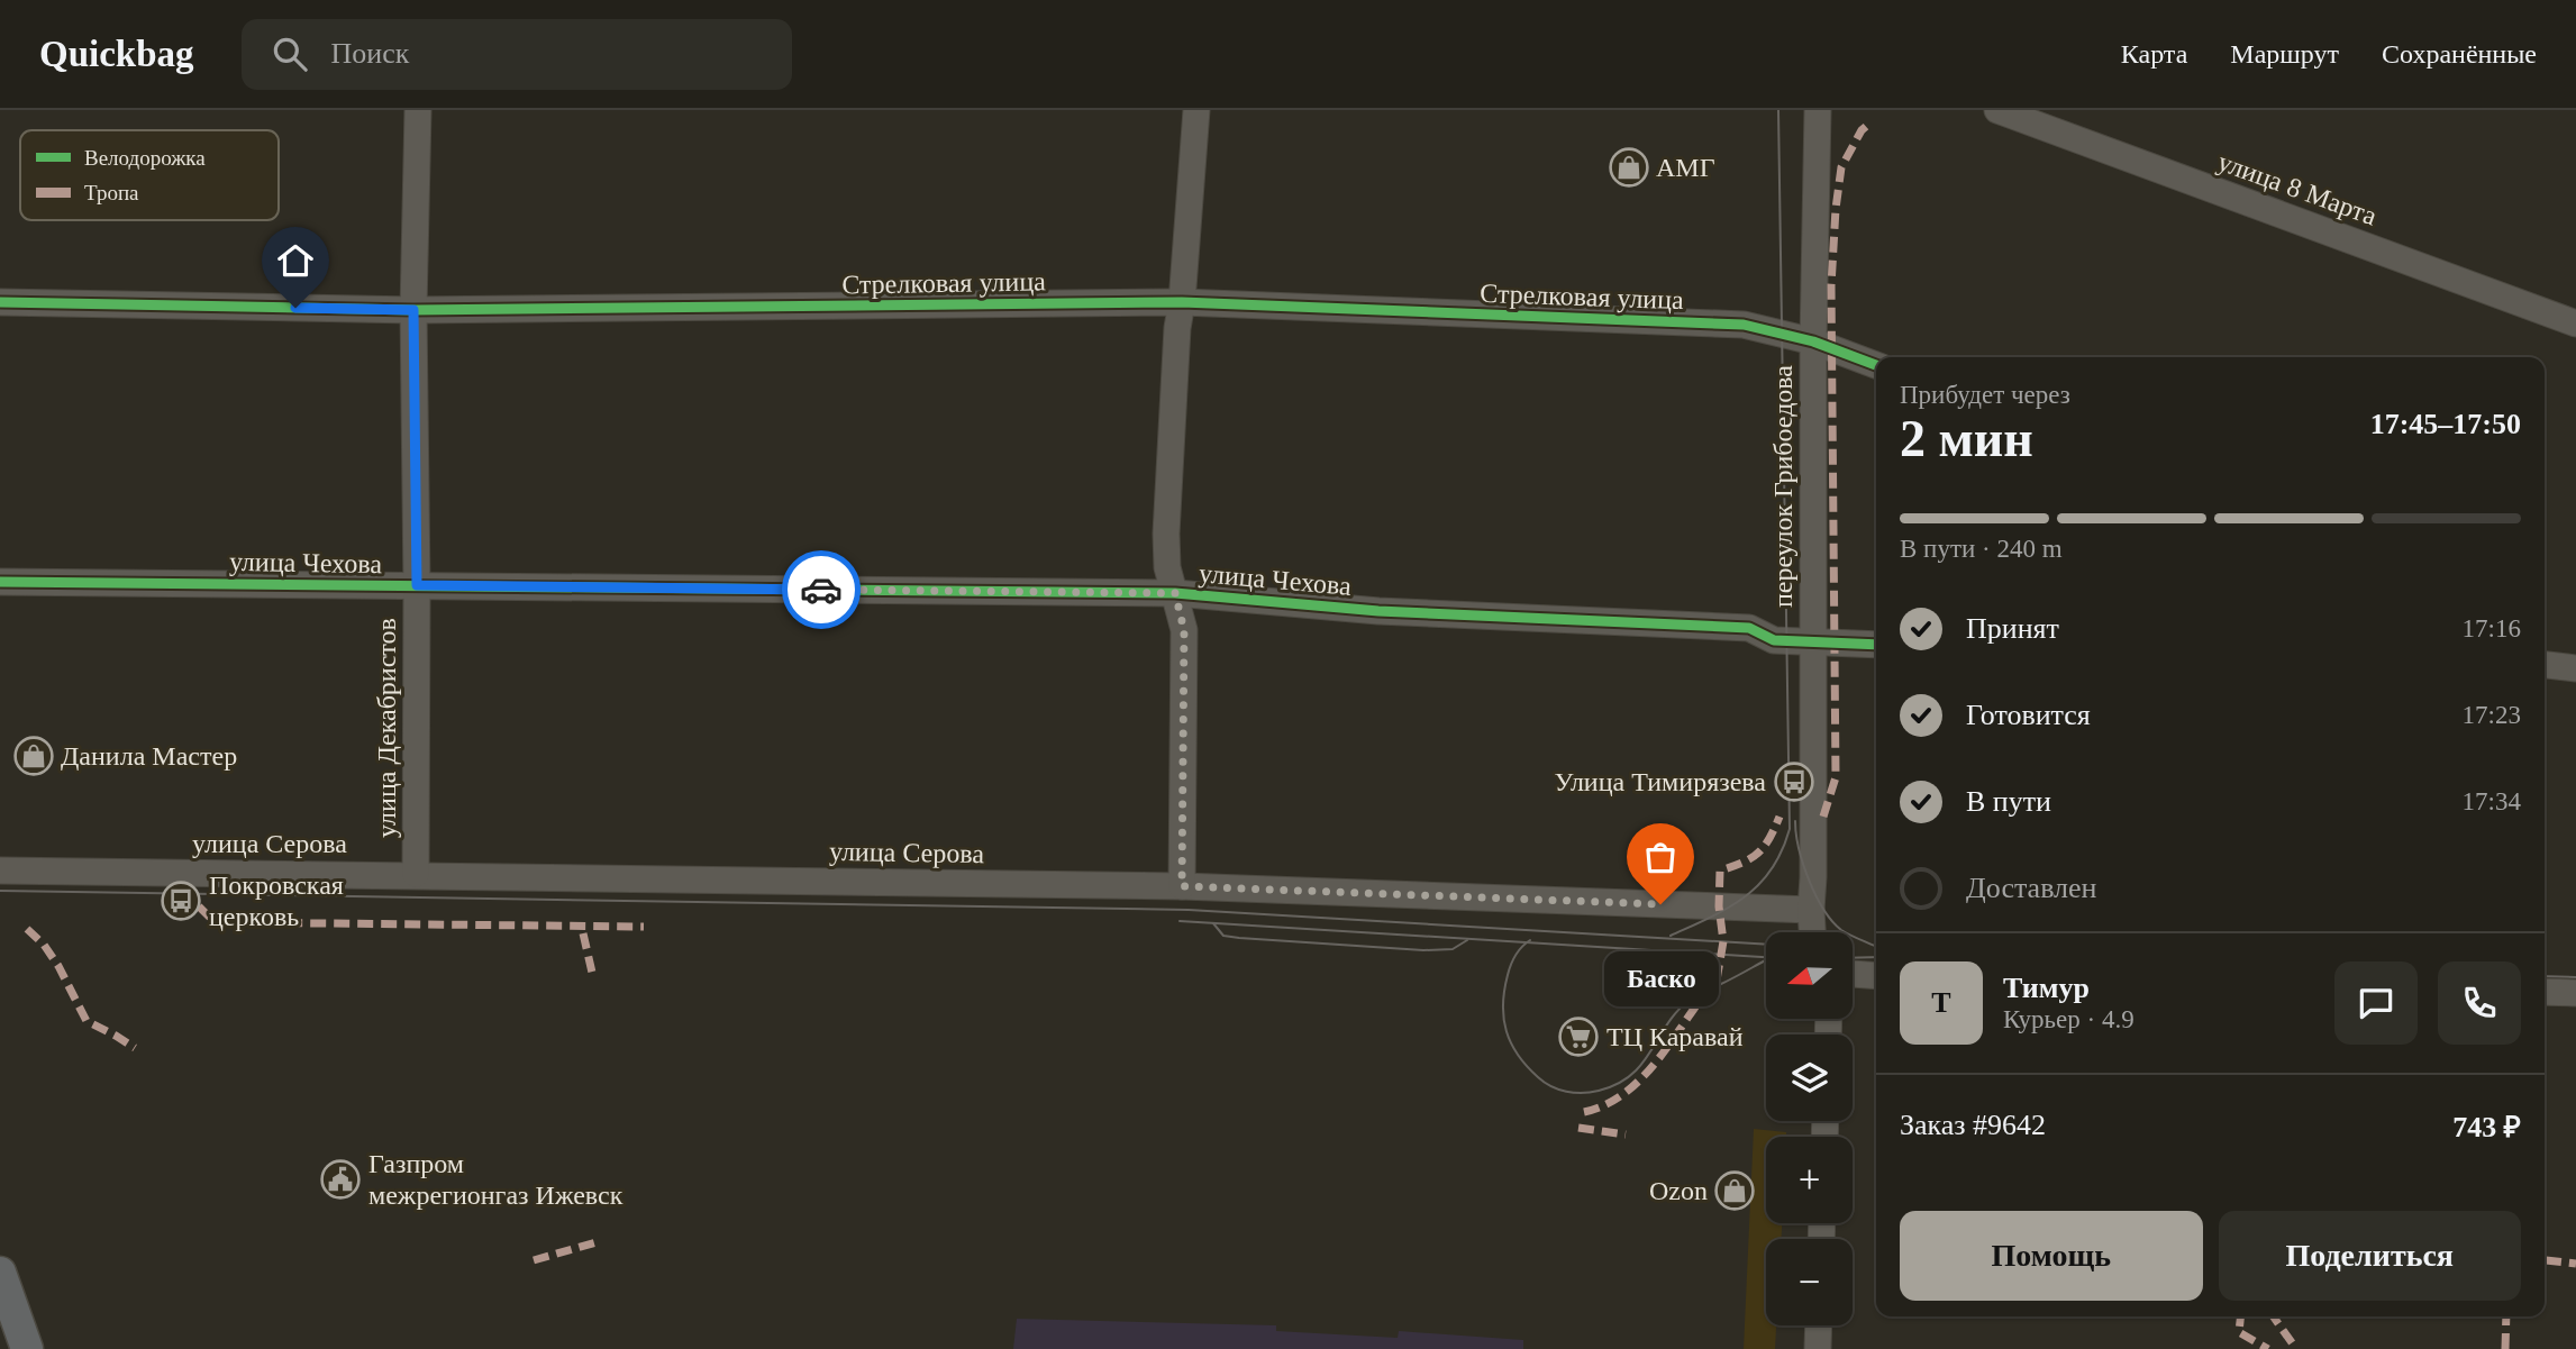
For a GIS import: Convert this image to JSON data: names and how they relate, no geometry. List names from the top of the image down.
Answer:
{
  "streets": {
    "street": [
      "улица 8 Марта",
      "Стрелковая улица",
      "переулок Грибоедова",
      "улица Чехова",
      "улица Декабристов",
      "улица Серова"
    ]
  },
  "crossings": [
    ["Стрелковая улица", "переулок Грибоедова"],
    ["Стрелковая улица", "улица Декабристов"],
    ["переулок Грибоедова", "улица Чехова"],
    ["переулок Грибоедова", "улица Серова"],
    ["улица Чехова", "улица Декабристов"],
    ["улица Декабристов", "улица Серова"]
  ],
  "places": {
    "shop": ["АМГ", "Данила Мастер", "Ozon"],
    "bus stop": ["Улица Тимирязева", "Покровская церковь"],
    "other": ["Баско"],
    "supermarket": ["ТЦ Каравай"],
    "public building": ["Газпром межрегионгаз Ижевск"]
  },
  "legend": ["Велодорожка", "Тропа"],
  "north": "left",
  "page": {
    "header": "Quickbag",
    "search": "Поиск",
    "nav": ["Карта", "Маршрут", "Сохранённые"],
    "heading": ["2 мин", "Прибудет через", "17:45–17:50"],
    "panel": [
      "Тимур",
      "Курьер · 4.9",
      "Заказ #9642",
      "743 ₽"
    ],
    "bar": "В пути · 240 m",
    "list": [
      ["Принят", "17:16"],
      ["Готовится", "17:23"],
      ["В пути", "17:34"],
      "Доставлен"
    ],
    "map_buttons": ["+", "−"],
    "bubble": "Баско",
    "round": "Т",
    "buttons": ["Помощь", "Поделиться"]
  }
}
